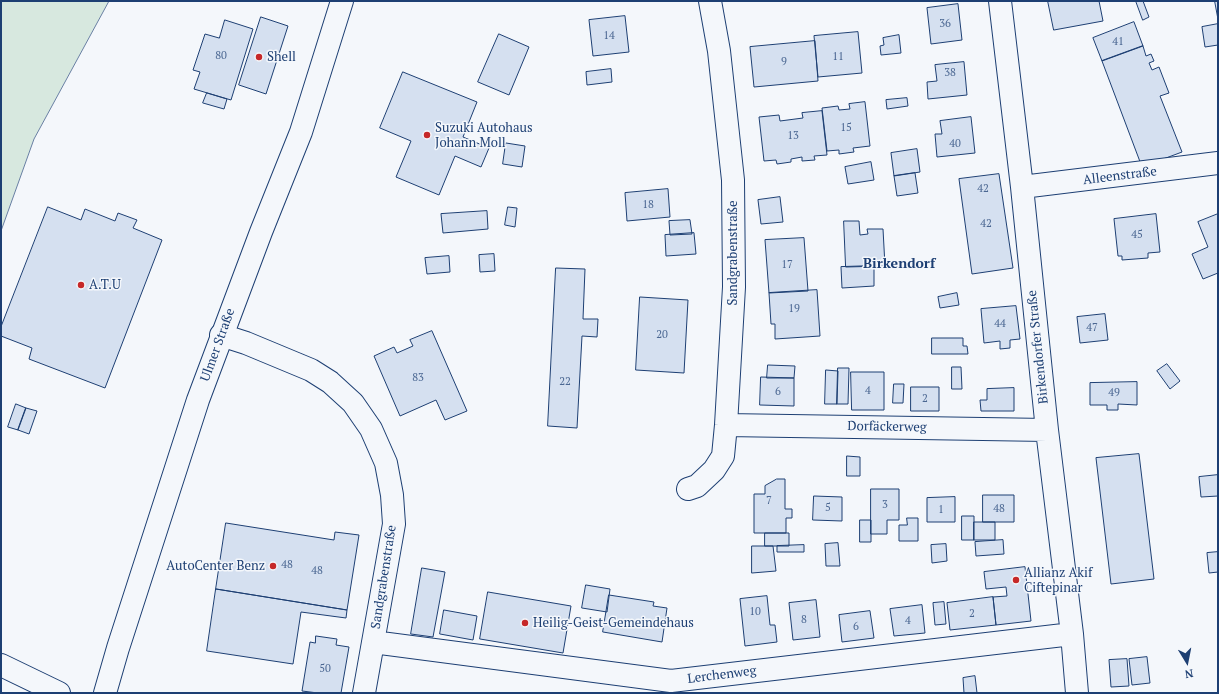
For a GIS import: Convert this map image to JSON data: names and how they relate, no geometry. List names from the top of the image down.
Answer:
{
  "streets": {
    "street": [
      "Alleenstraße",
      "Sandgrabenstraße",
      "Ulmer Straße",
      "Birkendorfer Straße",
      "Dorfäckerweg",
      "Lerchenweg"
    ]
  },
  "crossings": [
    ["Alleenstraße", "Birkendorfer Straße"],
    ["Sandgrabenstraße", "Ulmer Straße"],
    ["Sandgrabenstraße", "Dorfäckerweg"],
    ["Sandgrabenstraße", "Lerchenweg"],
    ["Birkendorfer Straße", "Dorfäckerweg"],
    ["Birkendorfer Straße", "Lerchenweg"]
  ],
  "districts": ["Birkendorf"],
  "places": [
    "Shell",
    "Suzuki Autohaus Johann Moll",
    "A.T.U",
    "AutoCenter Benz",
    "Allianz Akif Ciftepinar",
    "Heilig-Geist-Gemeindehaus"
  ],
  "house_numbers": [
    "36",
    "14",
    "41",
    "80",
    "11",
    "9",
    "38",
    "15",
    "13",
    "40",
    "42",
    "18",
    "42",
    "45",
    "17",
    "19",
    "44",
    "47",
    "20",
    "83",
    "22",
    "4",
    "6",
    "49",
    "2",
    "7",
    "3",
    "5",
    "48",
    "1",
    "48",
    "48",
    "10",
    "2",
    "8",
    "4",
    "6",
    "50"
  ],
  "north": "bottom"
}
